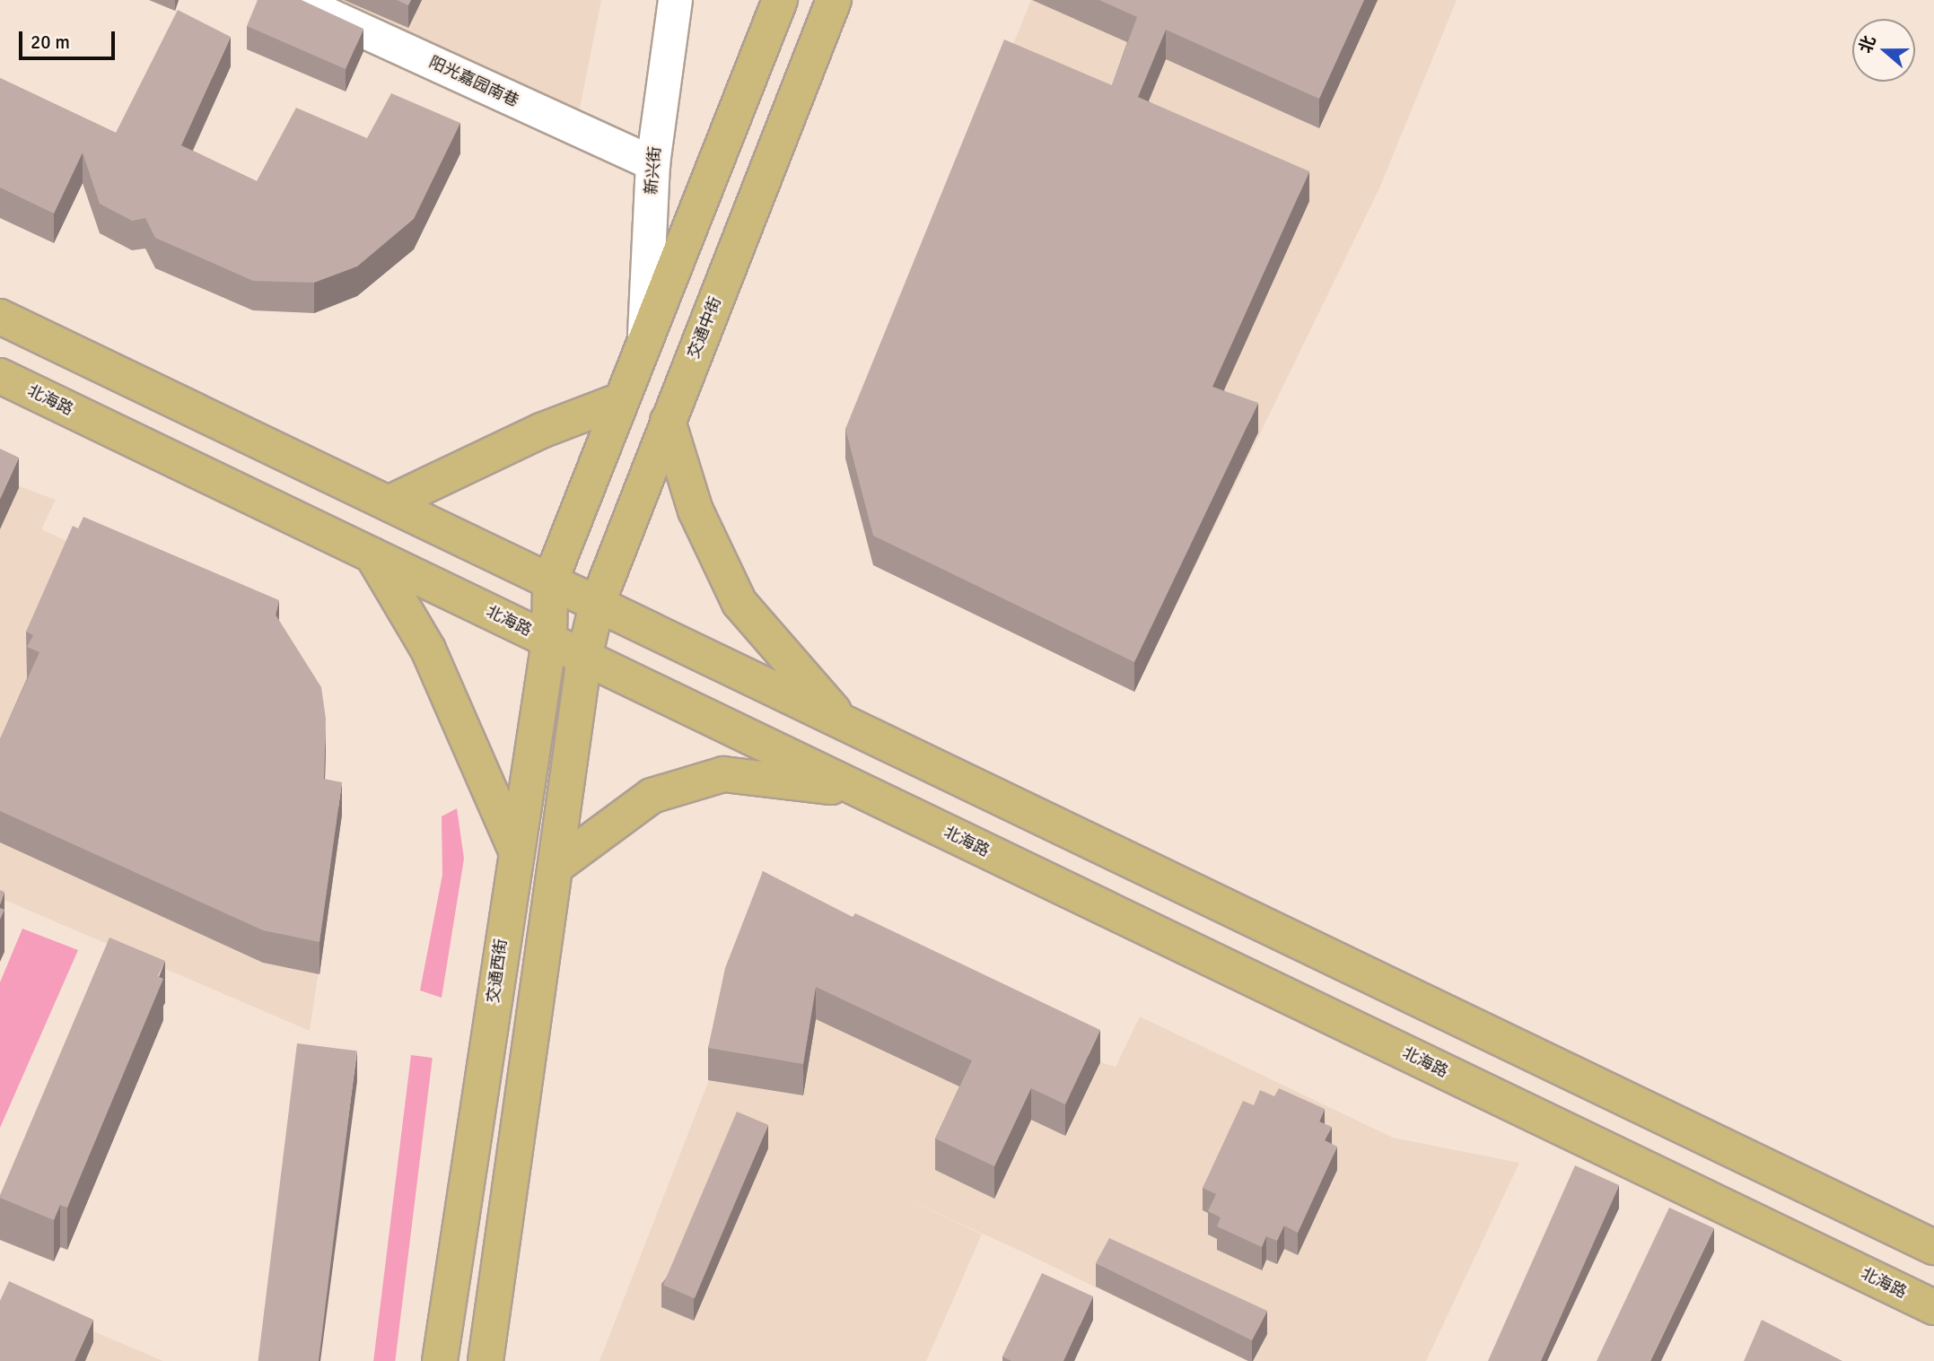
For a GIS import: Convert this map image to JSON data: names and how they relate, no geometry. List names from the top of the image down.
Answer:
{
  "streets": {
    "main road": ["交通中街", "北海路", "交通西街"],
    "street": ["阳光嘉园南巷", "新兴街"]
  },
  "crossings": [
    ["阳光嘉园南巷", "新兴街"],
    ["交通中街", "北海路"],
    ["北海路", "交通西街"]
  ],
  "scale_bar": "20 m",
  "north": "left"
}
